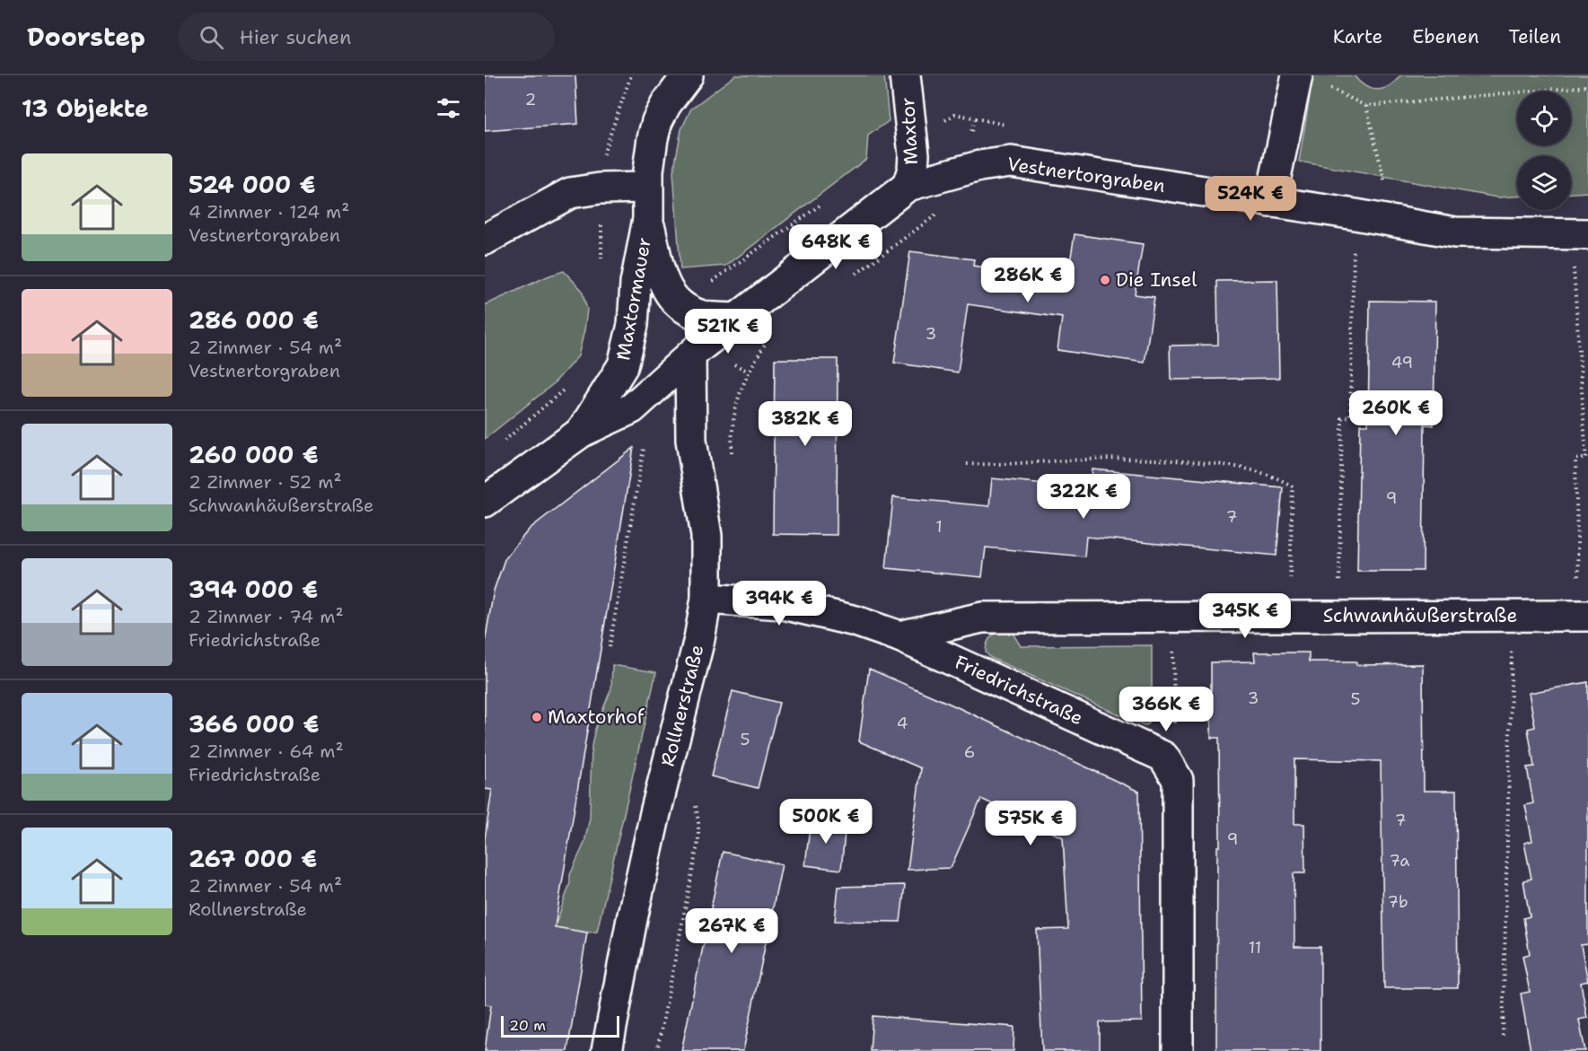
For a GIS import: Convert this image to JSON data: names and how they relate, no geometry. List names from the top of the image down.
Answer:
{
  "streets": {
    "street": [
      "Maxtor",
      "Vestnertorgraben",
      "Maxtormauer",
      "Schwanhäußerstraße",
      "Friedrichstraße",
      "Rollnerstraße"
    ]
  },
  "crossings": [
    ["Maxtor", "Vestnertorgraben"],
    ["Schwanhäußerstraße", "Friedrichstraße"],
    ["Friedrichstraße", "Rollnerstraße"]
  ],
  "places": ["Die Insel", "Maxtorhof"],
  "house_numbers": [
    "2",
    "3",
    "49",
    "9",
    "7",
    "1",
    "3",
    "5",
    "4",
    "5",
    "6",
    "7",
    "9",
    "7a",
    "7b",
    "11"
  ],
  "scale_bar": "20 m",
  "page": {
    "header": "Doorstep",
    "search": "Hier suchen",
    "nav": ["Karte", "Ebenen", "Teilen"],
    "heading": "13 Objekte",
    "list": [
      {
        "name": "524 000 €",
        "note": "4 Zimmer · 124 m² · Vestnertorgraben"
      },
      {
        "name": "286 000 €",
        "note": "2 Zimmer · 54 m² · Vestnertorgraben"
      },
      {
        "name": "260 000 €",
        "note": "2 Zimmer · 52 m² · Schwanhäußerstraße"
      },
      {
        "name": "394 000 €",
        "note": "2 Zimmer · 74 m² · Friedrichstraße"
      },
      {
        "name": "366 000 €",
        "note": "2 Zimmer · 64 m² · Friedrichstraße"
      },
      {
        "name": "267 000 €",
        "note": "2 Zimmer · 54 m² · Rollnerstraße"
      }
    ],
    "price": [
      "524K €",
      "648K €",
      "286K €",
      "521K €",
      "260K €",
      "382K €",
      "322K €",
      "394K €",
      "345K €",
      "366K €",
      "500K €",
      "575K €",
      "267K €"
    ],
    "scale": "20 m"
  }
}
